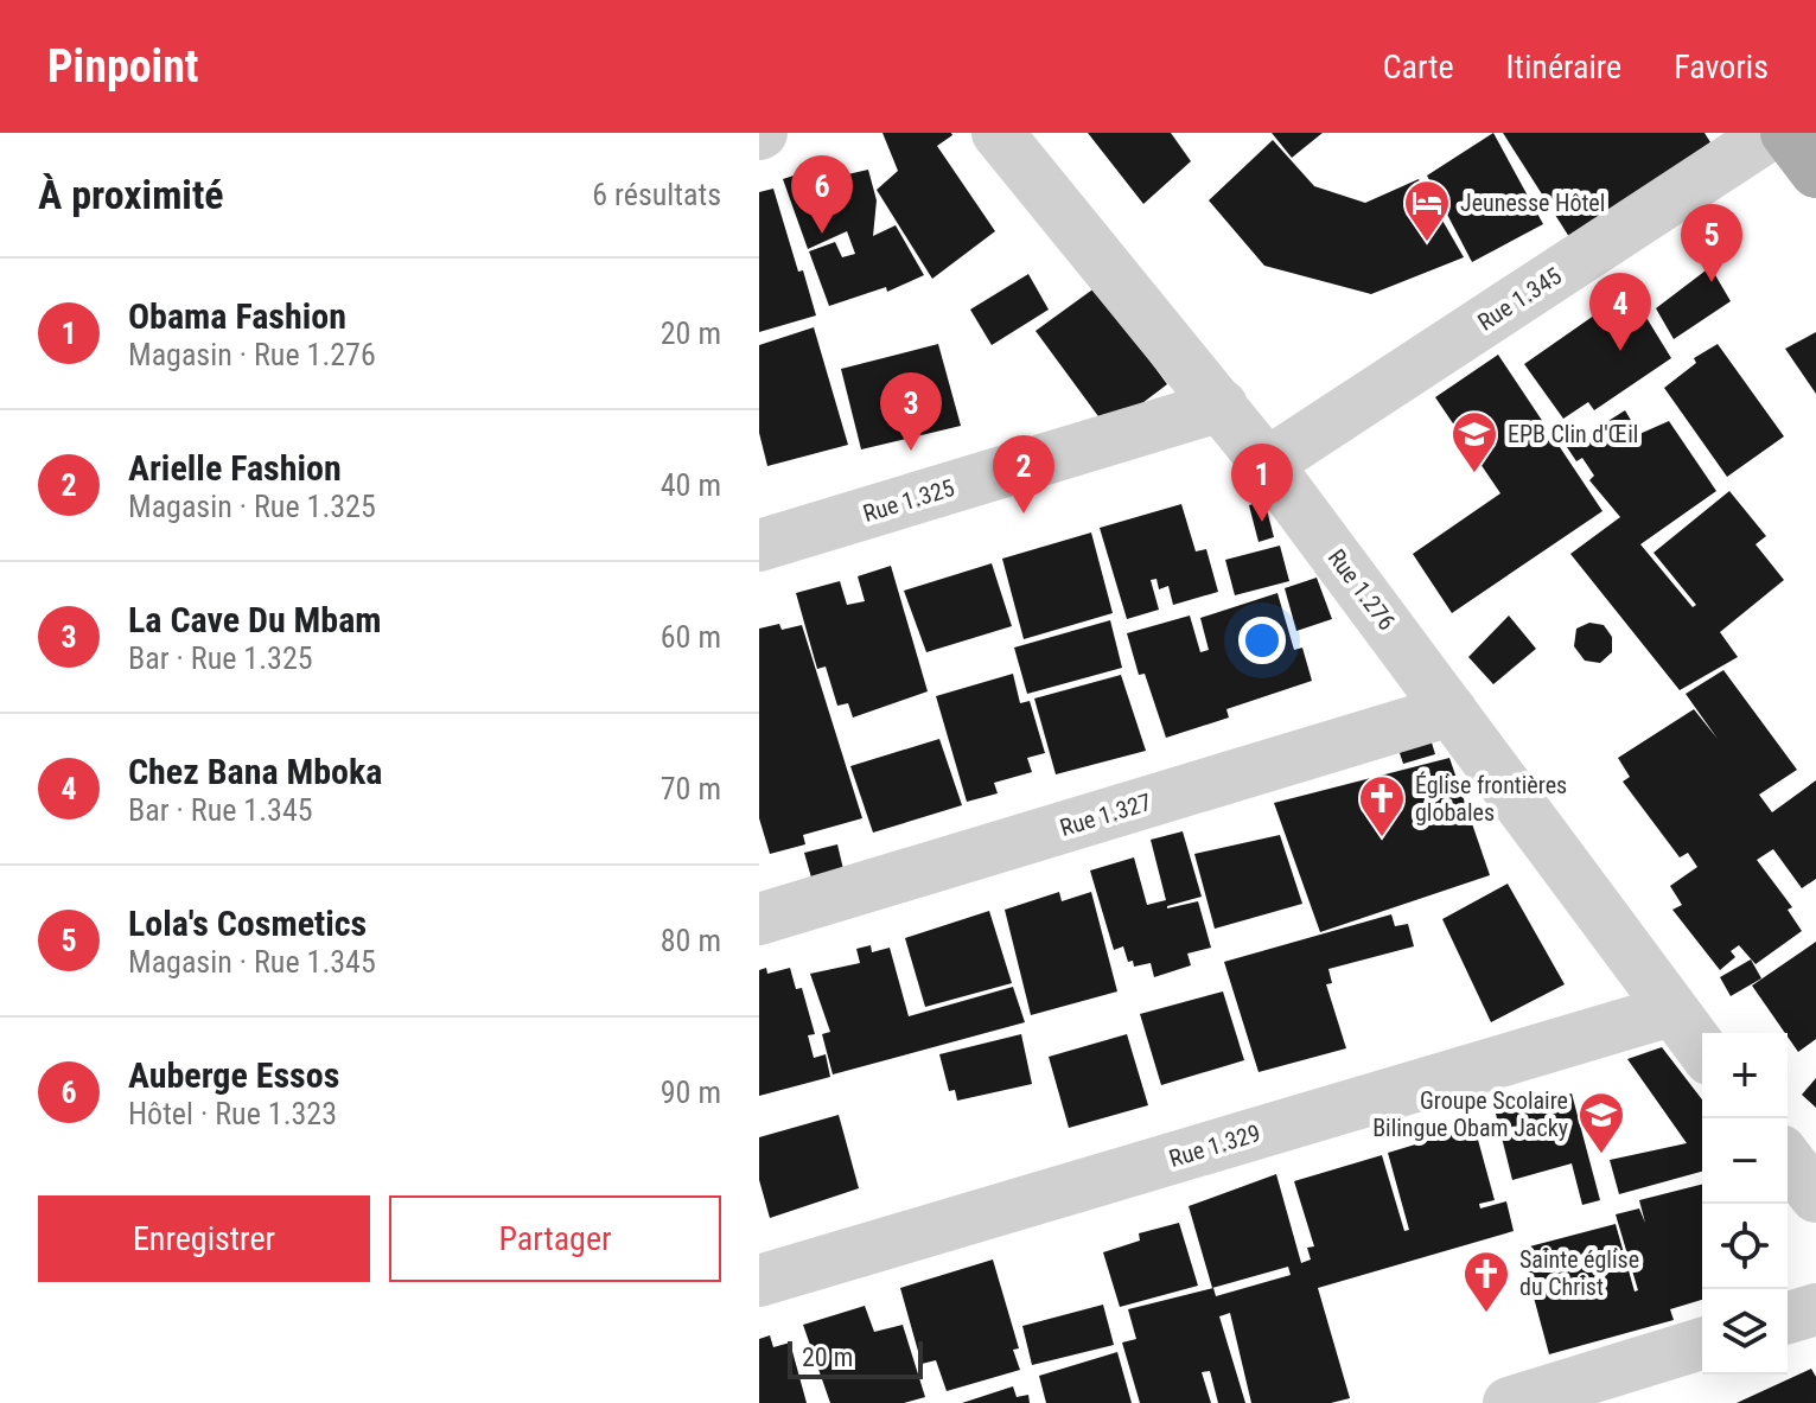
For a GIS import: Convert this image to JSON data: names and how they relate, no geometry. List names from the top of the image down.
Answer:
{
  "streets": {
    "street": [
      "Rue 1.345",
      "Rue 1.325",
      "Rue 1.276",
      "Rue 1.327",
      "Rue 1.329"
    ]
  },
  "crossings": [
    ["Rue 1.345", "Rue 1.276"],
    ["Rue 1.325", "Rue 1.276"],
    ["Rue 1.276", "Rue 1.327"],
    ["Rue 1.276", "Rue 1.329"]
  ],
  "places": {
    "hotel": ["Jeunesse Hôtel"],
    "school or university": ["EPB Clin d'Œil", "Groupe Scolaire Bilingue Obam Jacky"],
    "church": ["Église frontières globales", "Sainte église du Christ"]
  },
  "scale_bar": "20 m",
  "page": {
    "header": "Pinpoint",
    "nav": ["Carte", "Itinéraire", "Favoris"],
    "heading": ["À proximité", "6 résultats"],
    "pins": [
      "6",
      "5",
      "4",
      "3",
      "2",
      "1"
    ],
    "list": [
      {
        "mark": "1",
        "name": "Obama Fashion",
        "note": "Magasin · Rue 1.276",
        "value": "20 m"
      },
      {
        "mark": "2",
        "name": "Arielle Fashion",
        "note": "Magasin · Rue 1.325",
        "value": "40 m"
      },
      {
        "mark": "3",
        "name": "La Cave Du Mbam",
        "note": "Bar · Rue 1.325",
        "value": "60 m"
      },
      {
        "mark": "4",
        "name": "Chez Bana Mboka",
        "note": "Bar · Rue 1.345",
        "value": "70 m"
      },
      {
        "mark": "5",
        "name": "Lola's Cosmetics",
        "note": "Magasin · Rue 1.345",
        "value": "80 m"
      },
      {
        "mark": "6",
        "name": "Auberge Essos",
        "note": "Hôtel · Rue 1.323",
        "value": "90 m"
      }
    ],
    "map_buttons": ["+", "−"],
    "buttons": ["Enregistrer", "Partager"],
    "scale": "20 m"
  }
}
